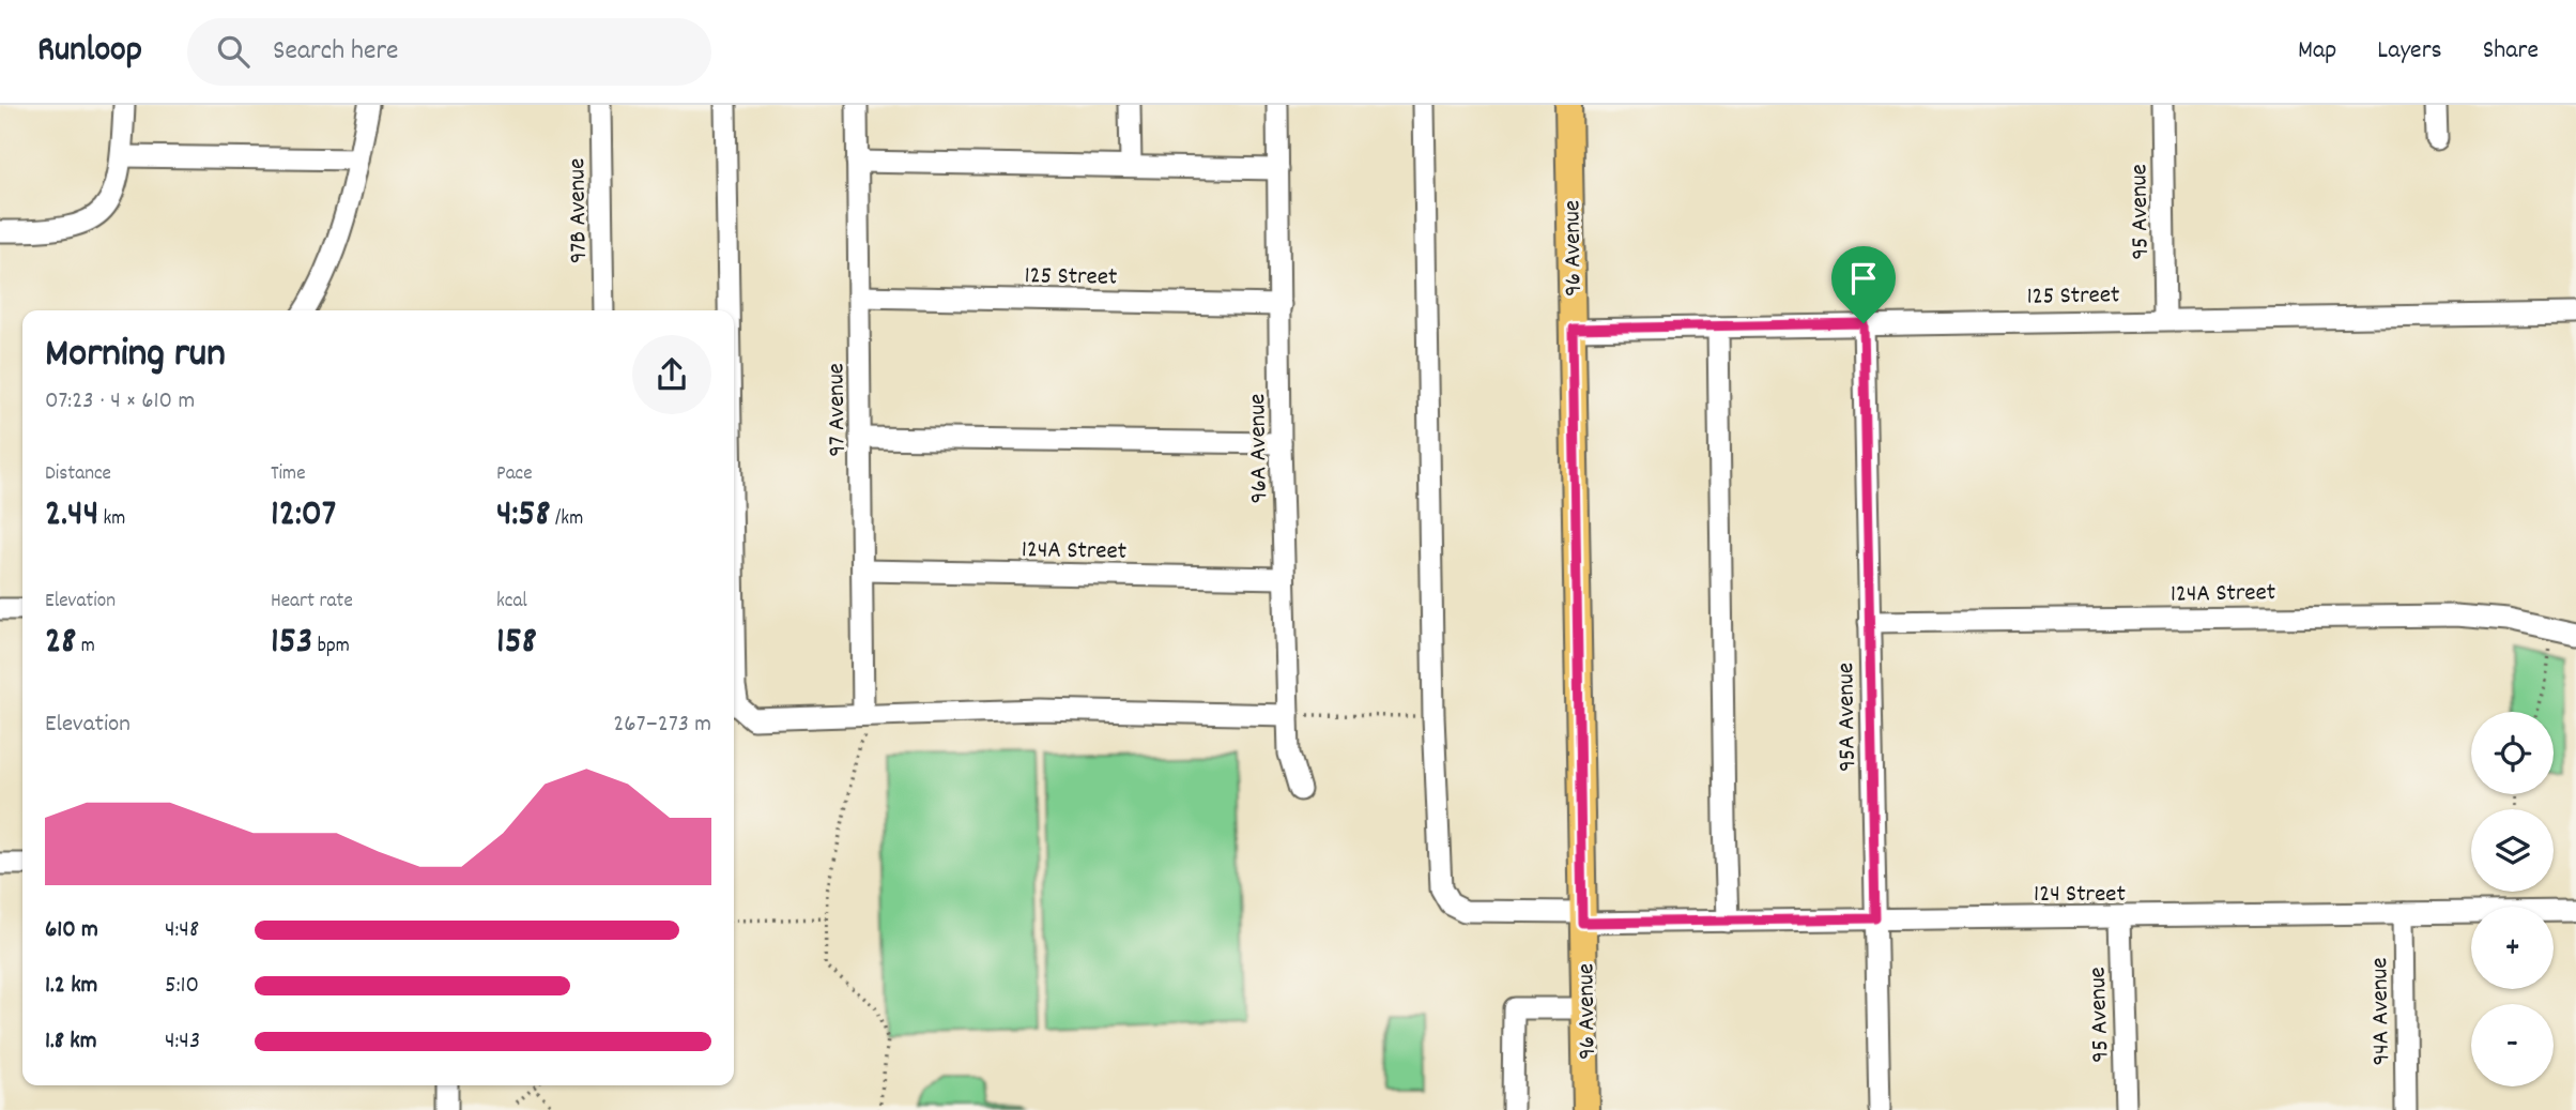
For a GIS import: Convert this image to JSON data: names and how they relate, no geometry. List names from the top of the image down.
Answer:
{
  "streets": {
    "main road": ["96 Avenue"],
    "street": [
      "97B Avenue",
      "95 Avenue",
      "125 Street",
      "97 Avenue",
      "96A Avenue",
      "124A Street",
      "95A Avenue",
      "124 Street",
      "94A Avenue"
    ]
  },
  "crossings": [
    ["95 Avenue", "125 Street"],
    ["95 Avenue", "124 Street"],
    ["96 Avenue", "125 Street"],
    ["96 Avenue", "124 Street"],
    ["125 Street", "97 Avenue"],
    ["125 Street", "96A Avenue"],
    ["125 Street", "95A Avenue"],
    ["97 Avenue", "124A Street"],
    ["96A Avenue", "124A Street"],
    ["124A Street", "95A Avenue"],
    ["95A Avenue", "124 Street"],
    ["124 Street", "94A Avenue"]
  ],
  "page": {
    "header": "Runloop",
    "search": "Search here",
    "nav": ["Map", "Layers", "Share"],
    "heading": ["Morning run", "07:23 · 4 × 610 m"],
    "stats": [
      ["Distance", "2.44 km"],
      ["Time", "12:07"],
      ["Pace", "4:58 /km"],
      ["Elevation", "28 m"],
      ["Heart rate", "153 bpm"],
      ["kcal", "158"]
    ],
    "chart": ["Elevation", "267–273 m"],
    "map_buttons": ["+", "−"],
    "list": [
      {
        "name": "610 m",
        "note": "4:48"
      },
      {
        "name": "1.2 km",
        "note": "5:10"
      },
      {
        "name": "1.8 km",
        "note": "4:43"
      }
    ]
  }
}
